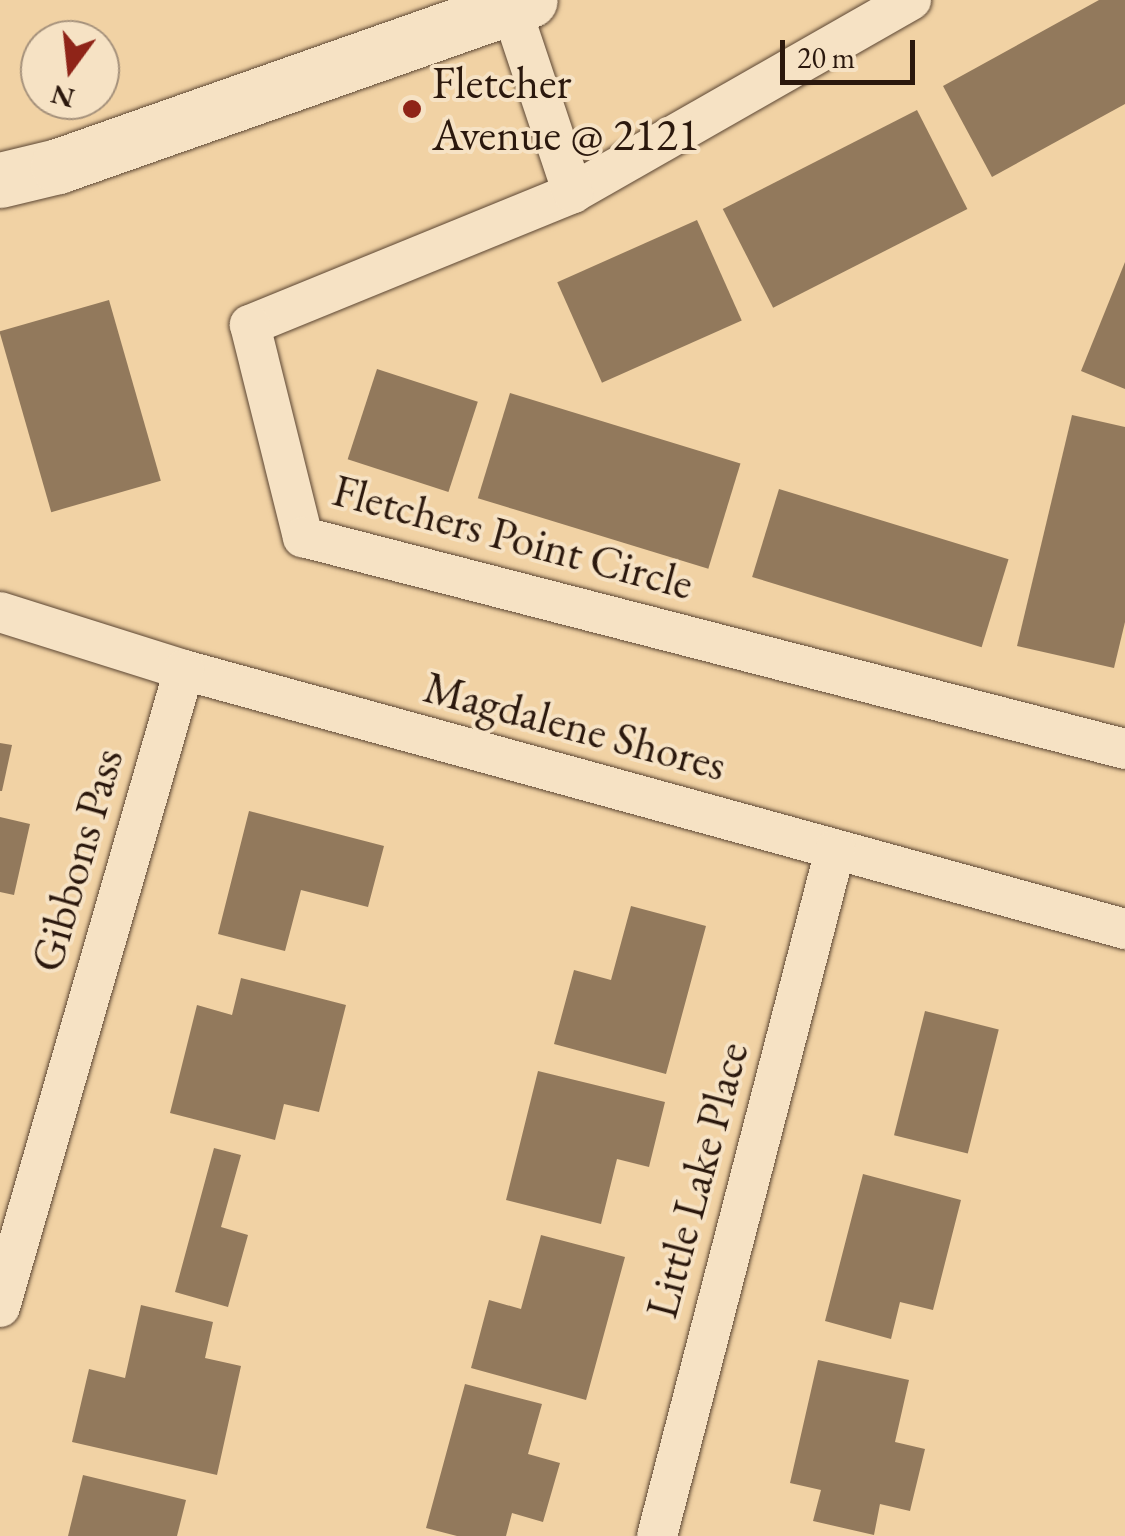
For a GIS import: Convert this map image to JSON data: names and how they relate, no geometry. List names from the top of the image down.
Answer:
{
  "streets": {
    "street": [
      "Fletchers Point Circle",
      "Magdalene Shores",
      "Gibbons Pass",
      "Little Lake Place"
    ]
  },
  "crossings": [
    ["Magdalene Shores", "Gibbons Pass"],
    ["Magdalene Shores", "Little Lake Place"]
  ],
  "places": ["Fletcher Avenue @ 2121"],
  "scale_bar": "20 m",
  "north": "bottom"
}
